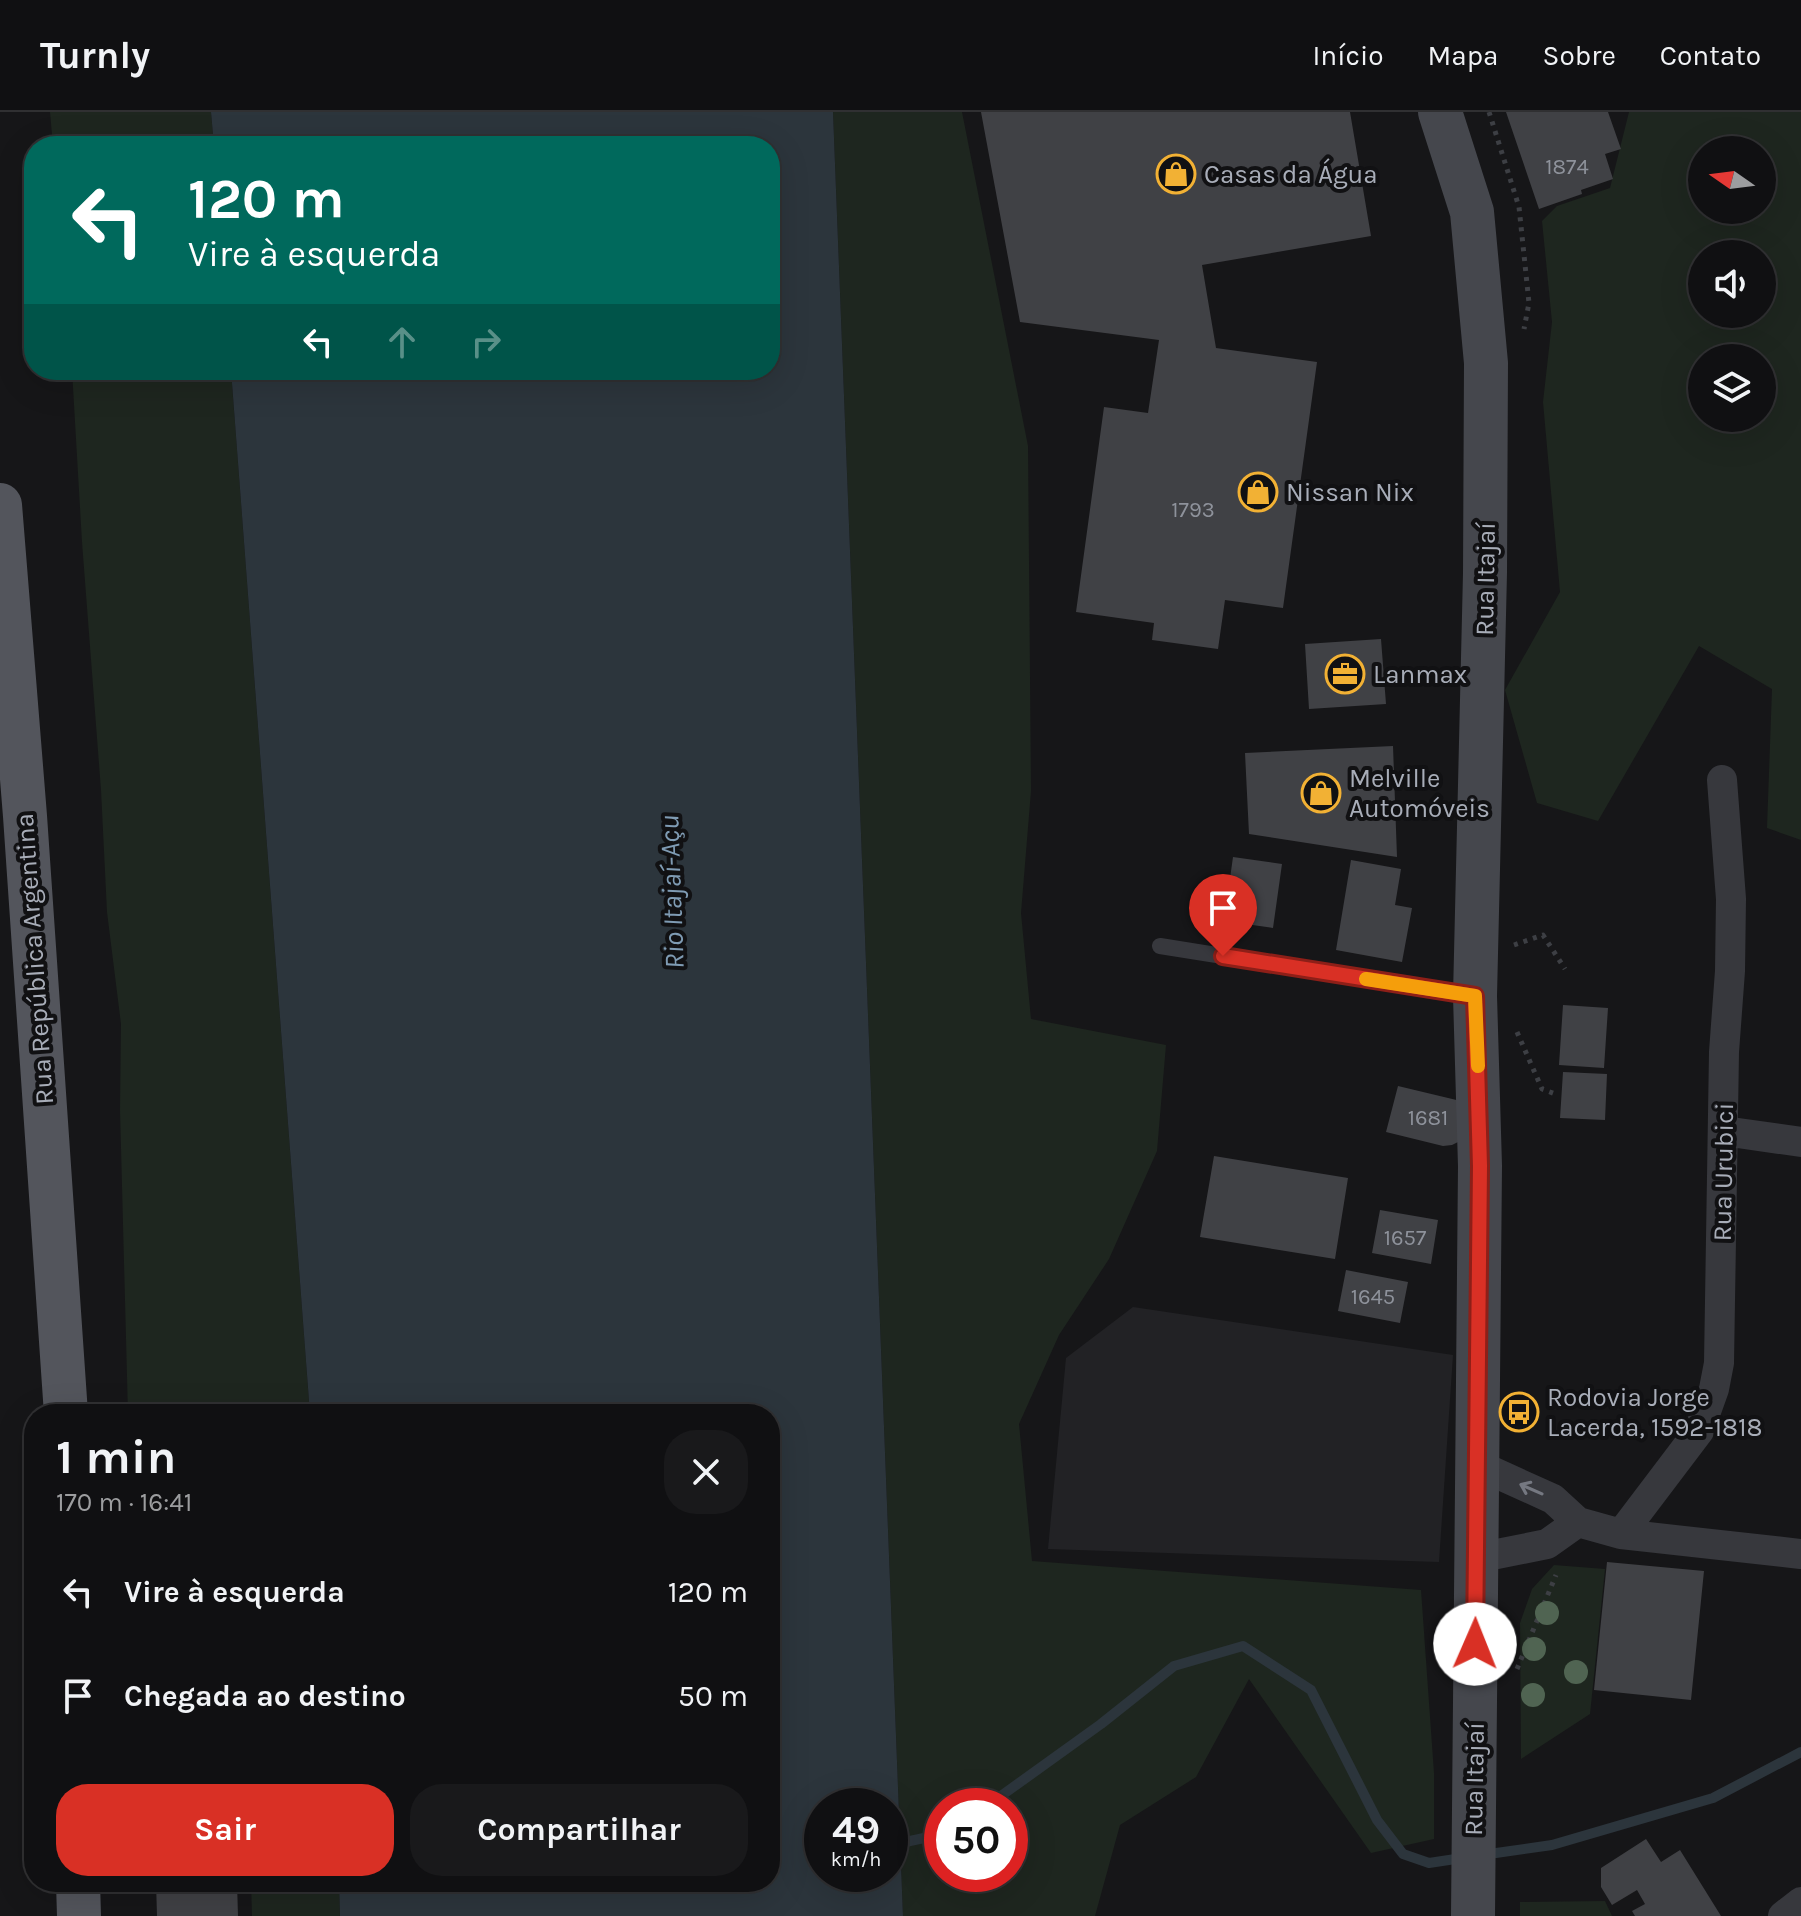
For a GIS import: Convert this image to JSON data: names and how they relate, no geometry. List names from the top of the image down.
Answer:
{
  "streets": {
    "main road": ["Rua Itajaí", "Rua República Argentina"],
    "street": ["Rua Urubici"]
  },
  "water": ["Rio Itajaí-Açu"],
  "places": {
    "shop": ["Casas da Água", "Nissan Nix", "Melville Automóveis"],
    "office": ["Lanmax"],
    "bus stop": ["Rodovia Jorge Lacerda, 1592-1818"]
  },
  "house_numbers": [
    "1874",
    "1793",
    "1681",
    "1657",
    "1645"
  ],
  "north": "left",
  "page": {
    "header": "Turnly",
    "nav": [
      "Início",
      "Mapa",
      "Sobre",
      "Contato"
    ],
    "turn": ["120 m", "Vire à esquerda"],
    "heading": ["1 min", "170 m · 16:41"],
    "list": [
      {
        "name": "Vire à esquerda",
        "value": "120 m"
      },
      {
        "name": "Chegada ao destino",
        "value": "50 m"
      }
    ],
    "buttons": ["Sair", "Compartilhar"],
    "speed": "49 km/h",
    "limit": "50"
  }
}
